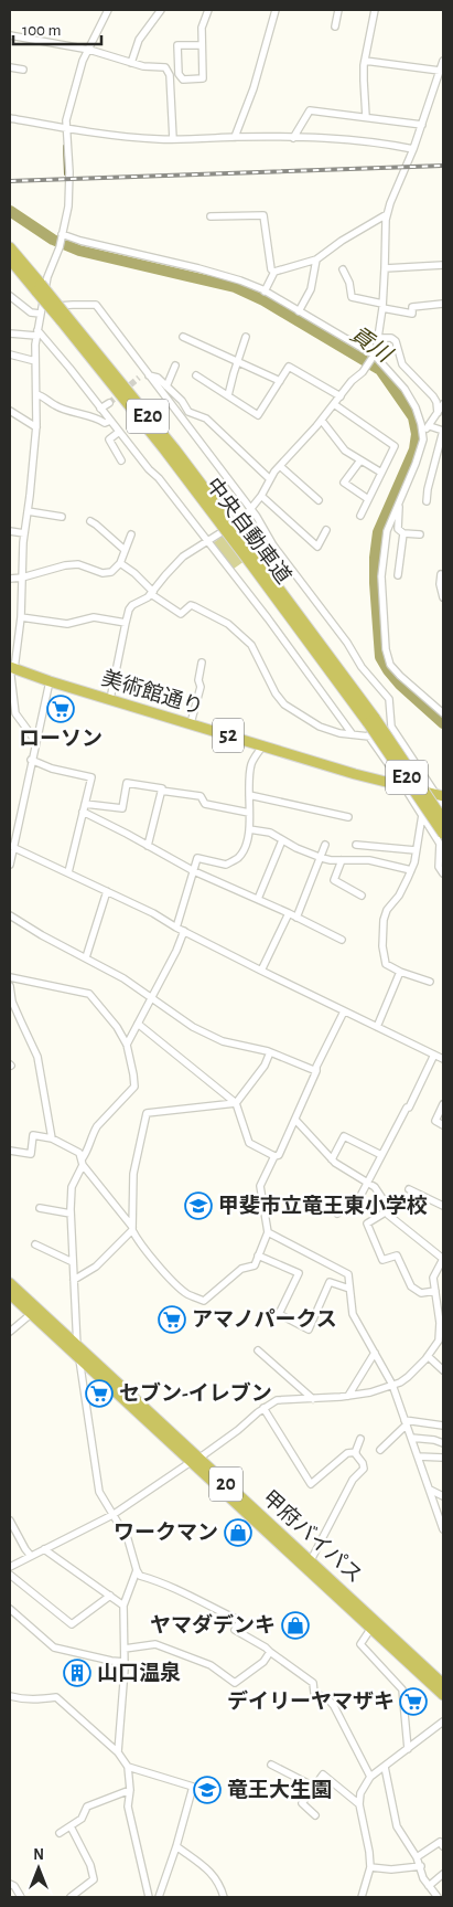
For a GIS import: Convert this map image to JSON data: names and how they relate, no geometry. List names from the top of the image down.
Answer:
{
  "streets": {
    "highway": [
      "E20",
      "中央自動車道",
      "美術館通り",
      "52",
      "20",
      "甲府バイパス"
    ]
  },
  "water": ["貢川"],
  "places": {
    "supermarket": [
      "ローソン",
      "アマノパークス",
      "セブン-イレブン",
      "デイリーヤマザキ"
    ],
    "school or university": ["甲斐市立竜王東小学校", "竜王大生園"],
    "shop": ["ワークマン", "ヤマダデンキ"],
    "building": ["山口温泉"]
  },
  "scale_bar": "100 m",
  "north": "top"
}
